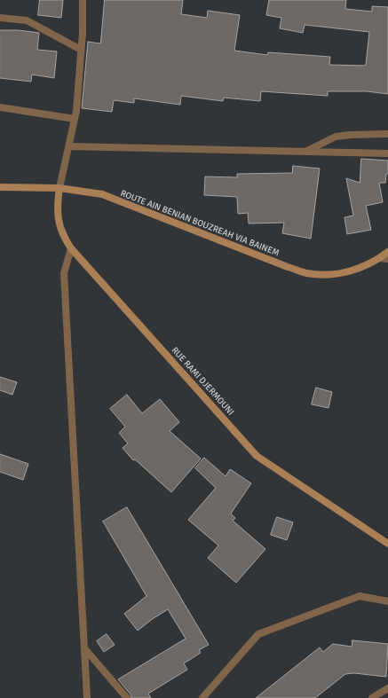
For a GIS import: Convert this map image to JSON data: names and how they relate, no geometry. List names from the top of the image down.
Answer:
{
  "streets": {
    "main road": ["ROUTE AIN BENIAN BOUZREAH VIA BAINEM", "RUE RAMI DJERMOUNI"]
  },
  "crossings": [
    ["ROUTE AIN BENIAN BOUZREAH VIA BAINEM", "RUE RAMI DJERMOUNI"]
  ]
}
